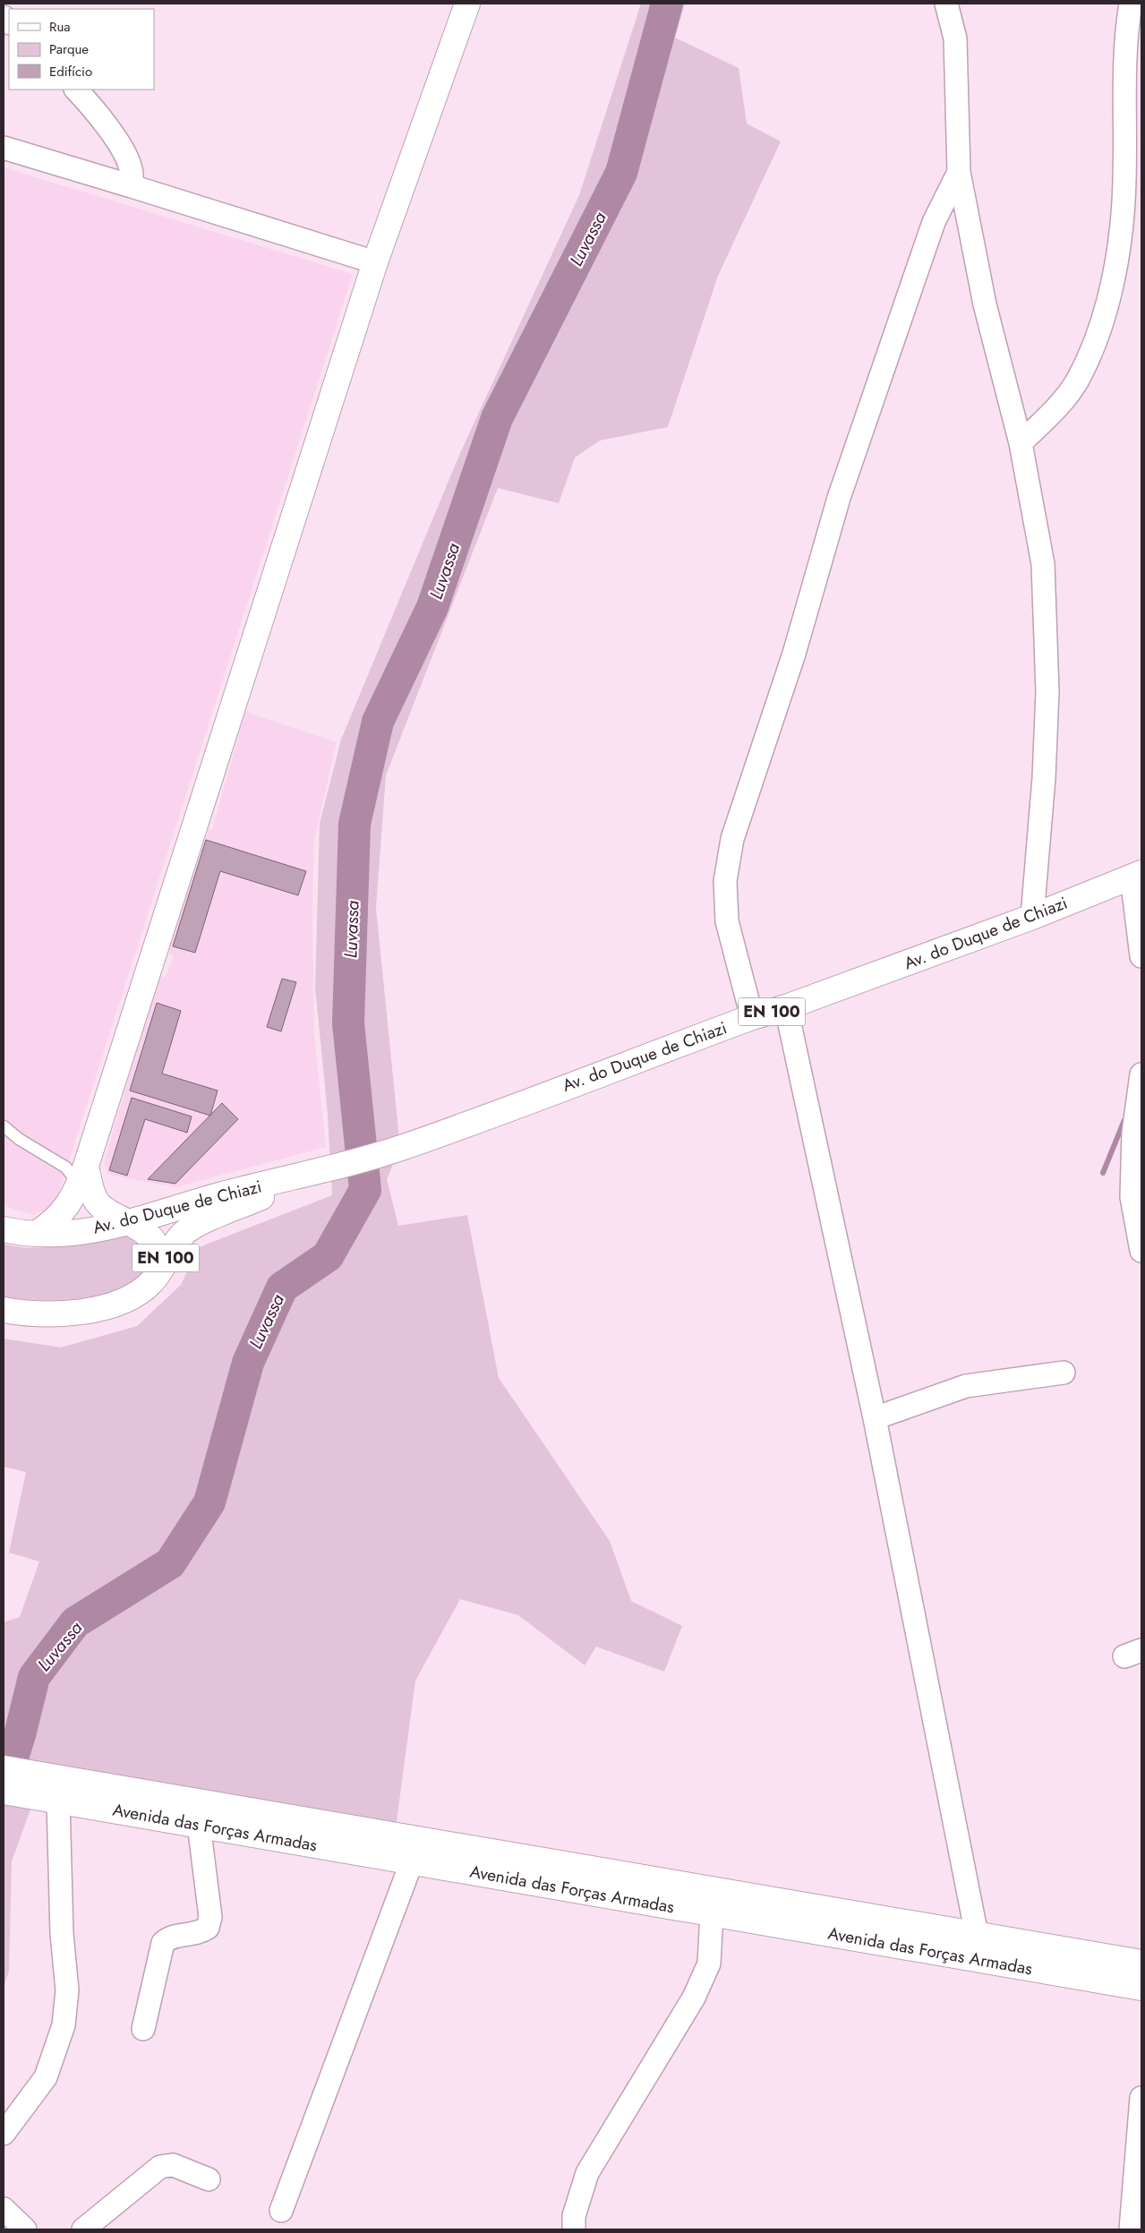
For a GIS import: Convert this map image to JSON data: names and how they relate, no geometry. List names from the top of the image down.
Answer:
{
  "streets": {
    "main road": ["Av. do Duque de Chiazi", "EN 100", "Avenida das Forças Armadas"]
  },
  "crossings": [
    ["Av. do Duque de Chiazi", "EN 100"]
  ],
  "water": ["Luvassa"],
  "legend": ["Rua", "Parque", "Edifício"]
}
